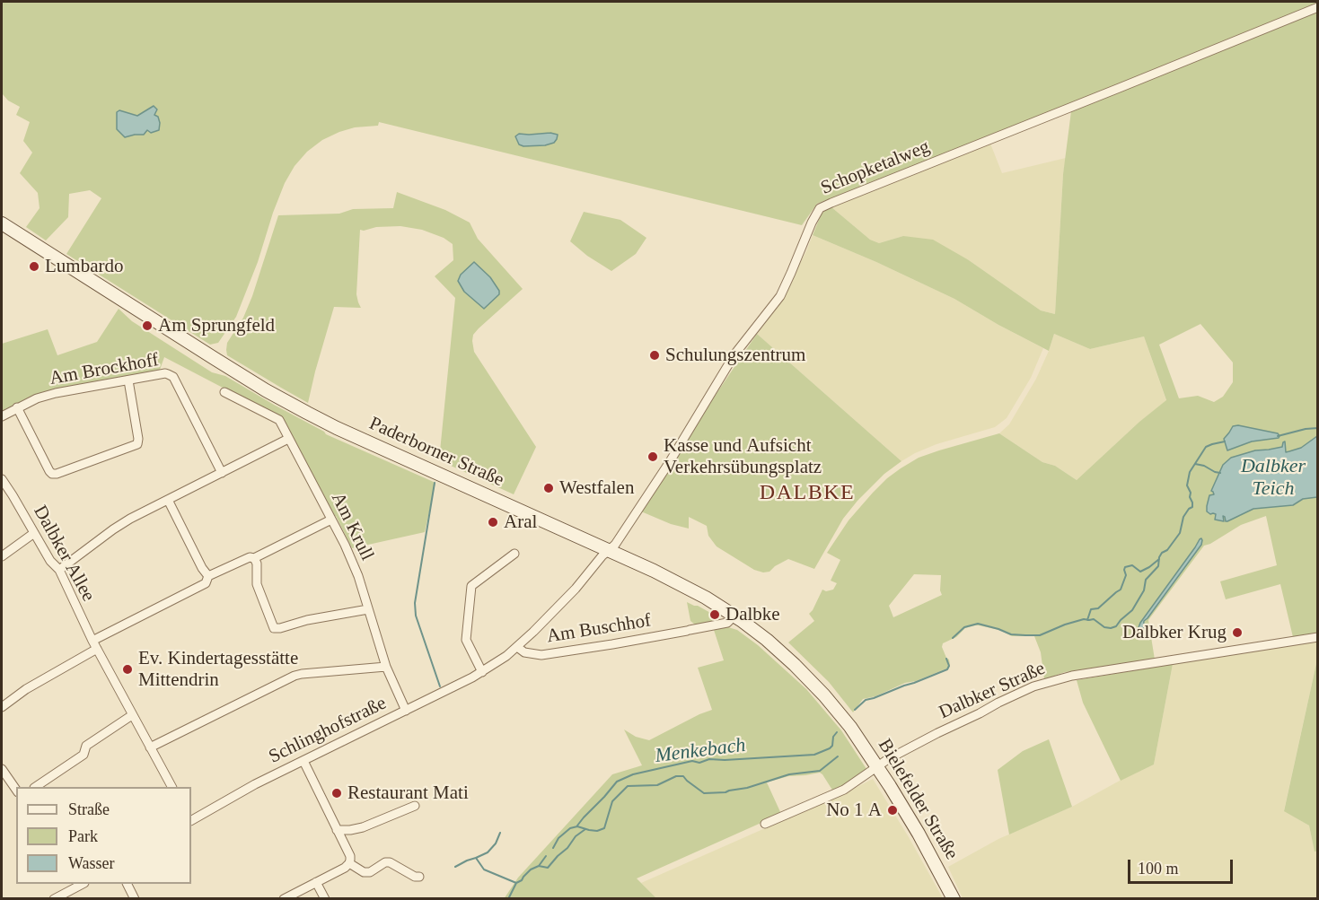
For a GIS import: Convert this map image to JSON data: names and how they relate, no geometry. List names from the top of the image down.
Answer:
{
  "streets": {
    "main road": ["Paderborner Straße", "Bielefelder Straße"],
    "street": [
      "Schopketalweg",
      "Am Brockhoff",
      "Am Krull",
      "Dalbker Allee",
      "Am Buschhof",
      "Dalbker Straße",
      "Schlinghofstraße"
    ]
  },
  "crossings": [
    ["Schopketalweg", "Paderborner Straße"],
    ["Schopketalweg", "Schlinghofstraße"],
    ["Paderborner Straße", "Am Buschhof"],
    ["Paderborner Straße", "Schlinghofstraße"],
    ["Paderborner Straße", "Bielefelder Straße"],
    ["Am Krull", "Schlinghofstraße"],
    ["Am Buschhof", "Schlinghofstraße"],
    ["Dalbker Straße", "Bielefelder Straße"]
  ],
  "districts": ["DALBKE"],
  "water": ["Dalbker Teich", "Menkebach"],
  "places": [
    "Lumbardo",
    "Am Sprungfeld",
    "Schulungszentrum",
    "Kasse und Aufsicht Verkehrsübungsplatz",
    "Westfalen",
    "Aral",
    "Dalbke",
    "Dalbker Krug",
    "Ev. Kindertagesstätte Mittendrin",
    "Restaurant Mati",
    "No 1 A"
  ],
  "legend": ["Straße", "Park", "Wasser"],
  "scale_bar": "100 m"
}
